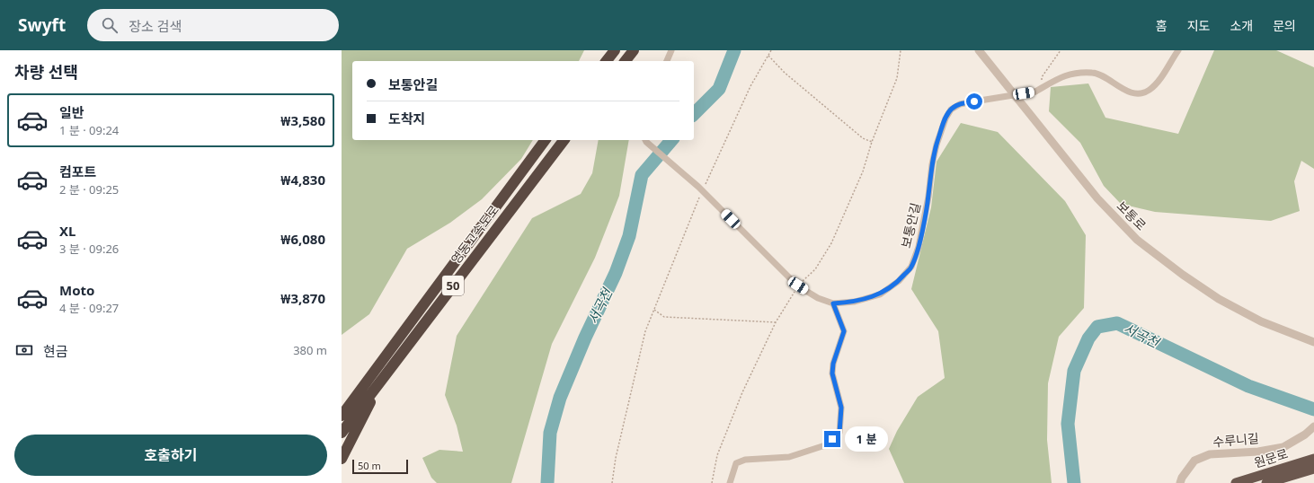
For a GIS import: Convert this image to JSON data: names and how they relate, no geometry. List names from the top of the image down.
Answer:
{
  "streets": {
    "highway": ["영동고속도로", "50", "원문로"],
    "street": ["보통로", "보통안길", "수루니길"]
  },
  "water": ["서곡천"],
  "scale_bar": "50 m",
  "page": {
    "header": "Swyft",
    "search": "장소 검색",
    "nav": [
      "홈",
      "지도",
      "소개",
      "문의"
    ],
    "heading": "차량 선택",
    "banner": ["보통안길", "도착지"],
    "list": [
      {
        "name": "일반",
        "note": "1 분 · 09:24",
        "value": "₩3,580"
      },
      {
        "name": "컴포트",
        "note": "2 분 · 09:25",
        "value": "₩4,830"
      },
      {
        "name": "XL",
        "note": "3 분 · 09:26",
        "value": "₩6,080"
      },
      {
        "name": "Moto",
        "note": "4 분 · 09:27",
        "value": "₩3,870"
      }
    ],
    "pay": ["현금", "380 m"],
    "bubble": "1 분",
    "buttons": "호출하기",
    "scale": "50 m"
  }
}
